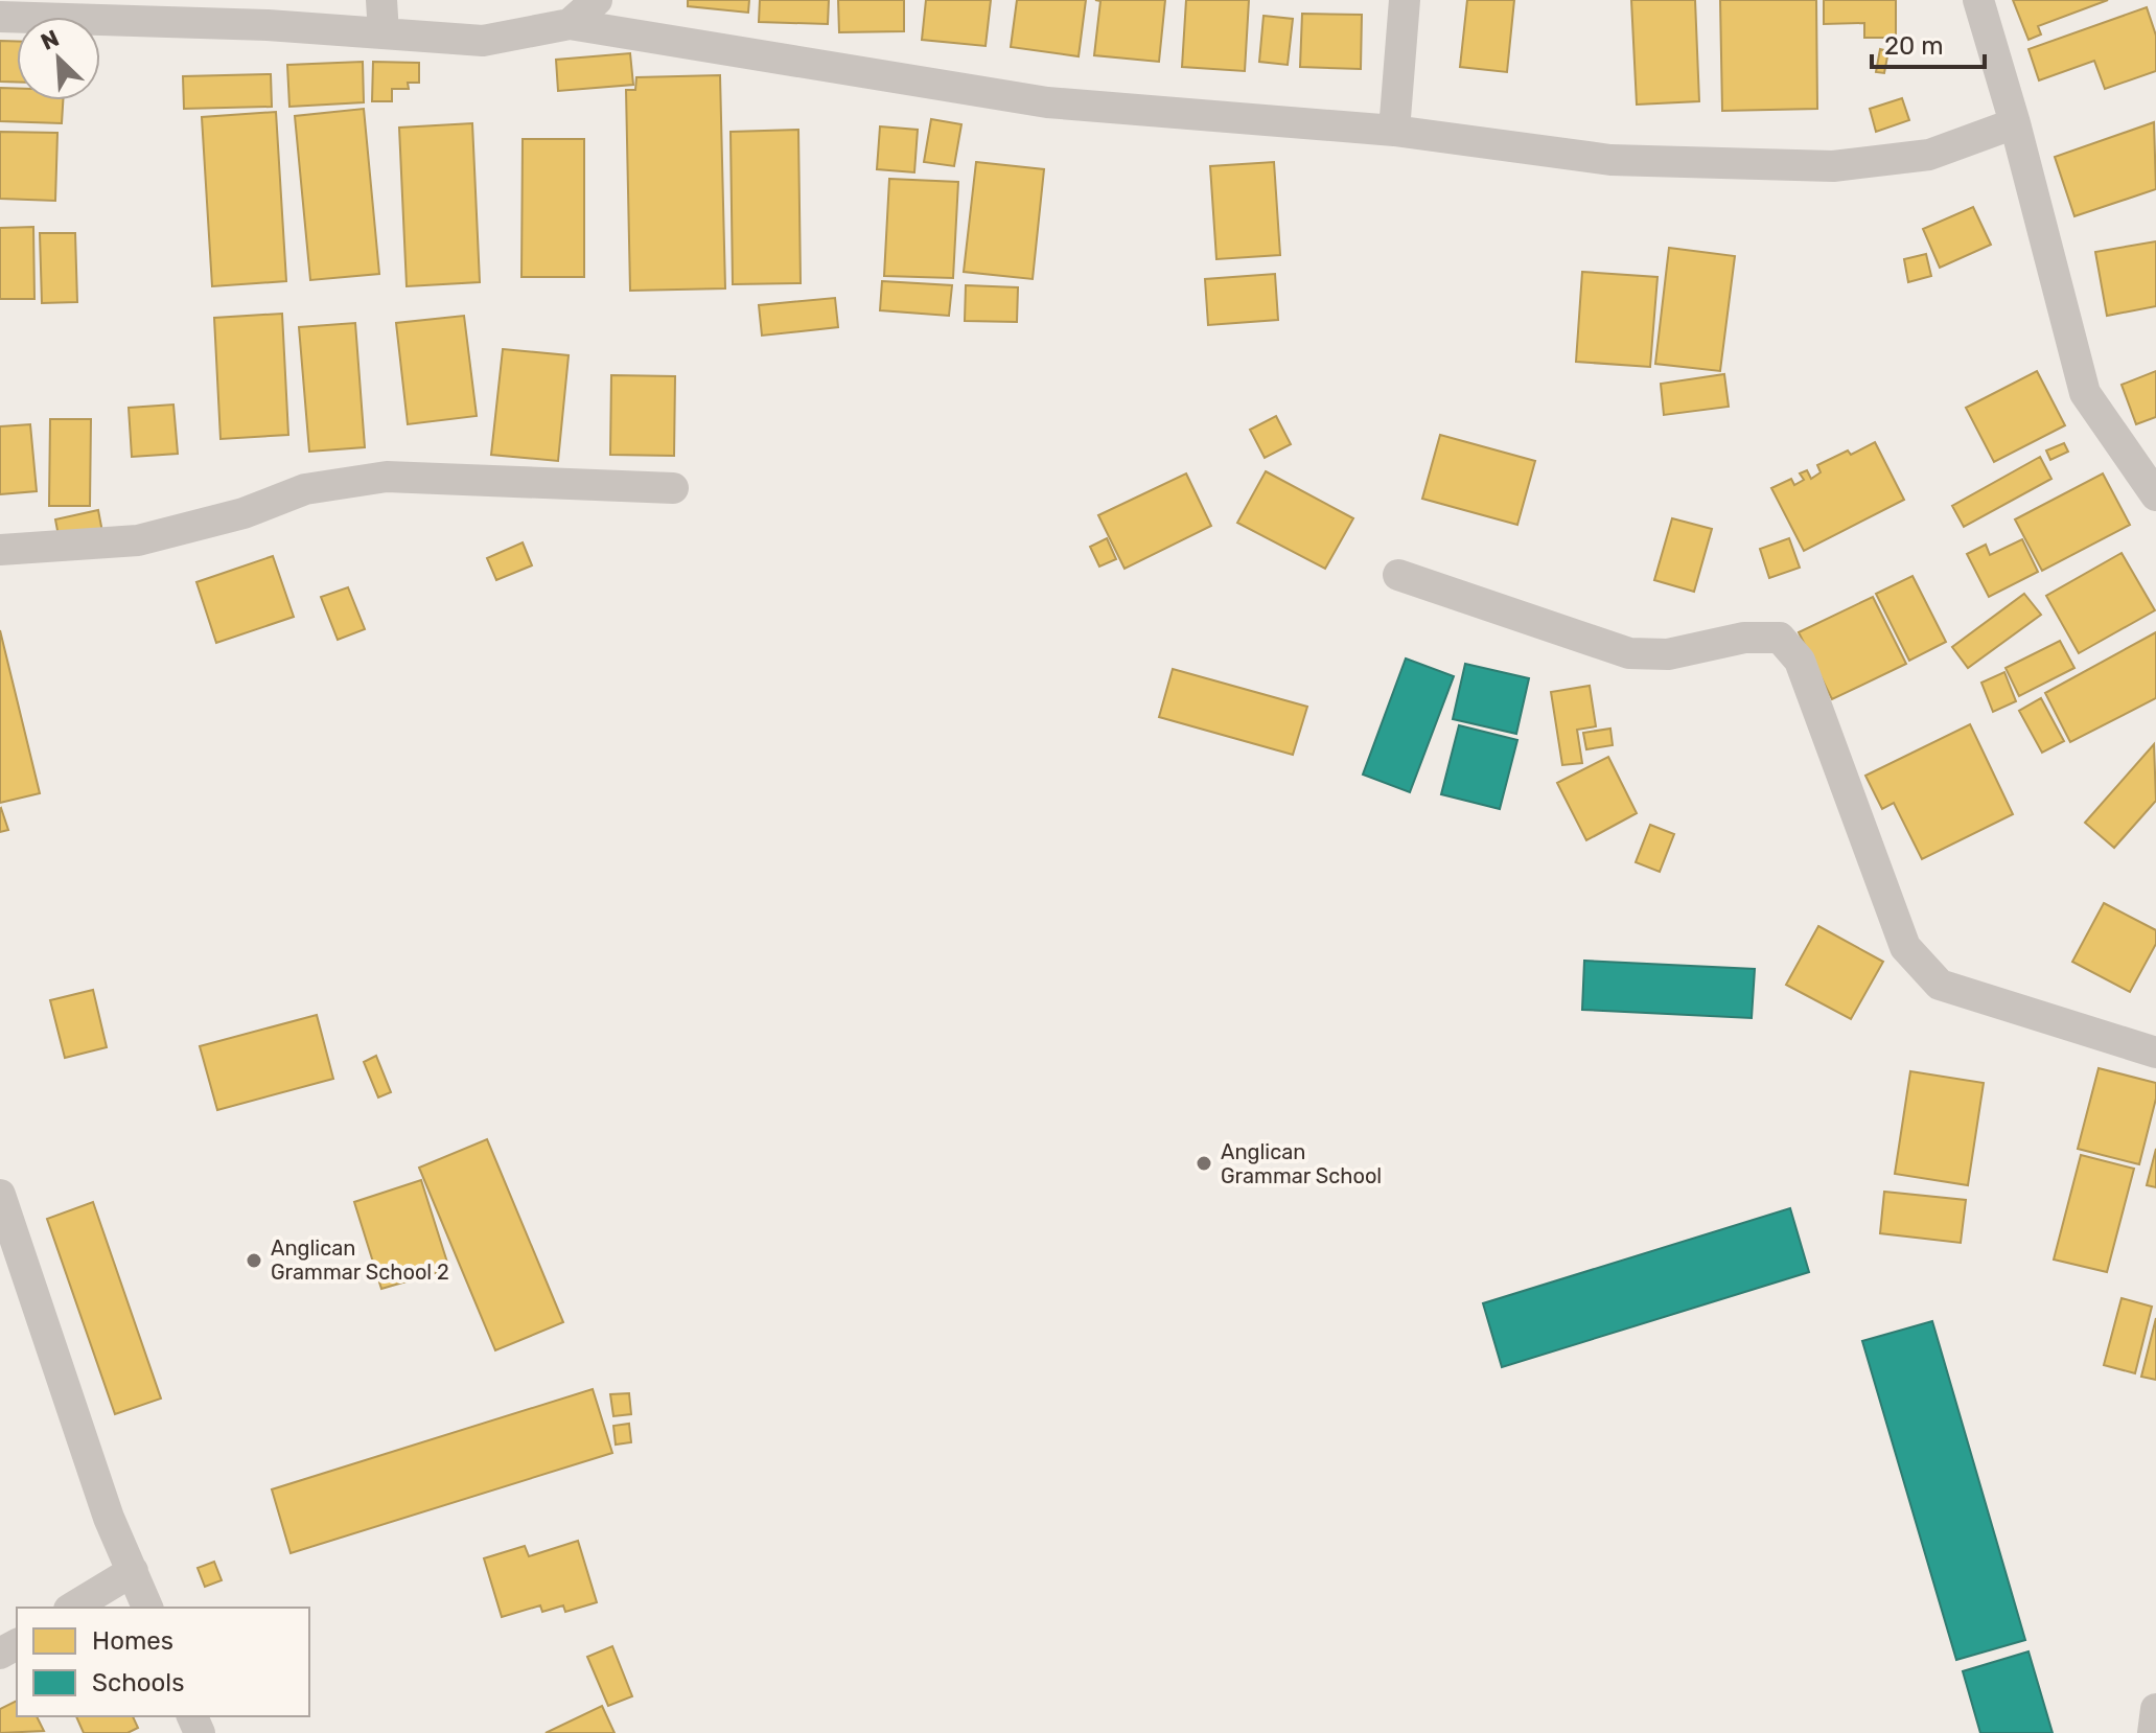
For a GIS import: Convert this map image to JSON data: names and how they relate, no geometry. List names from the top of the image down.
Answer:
{
  "places": ["Anglican Grammar School", "Anglican Grammar School 2"],
  "legend": ["Homes", "Schools"],
  "scale_bar": "20 m",
  "north": "top left"
}
